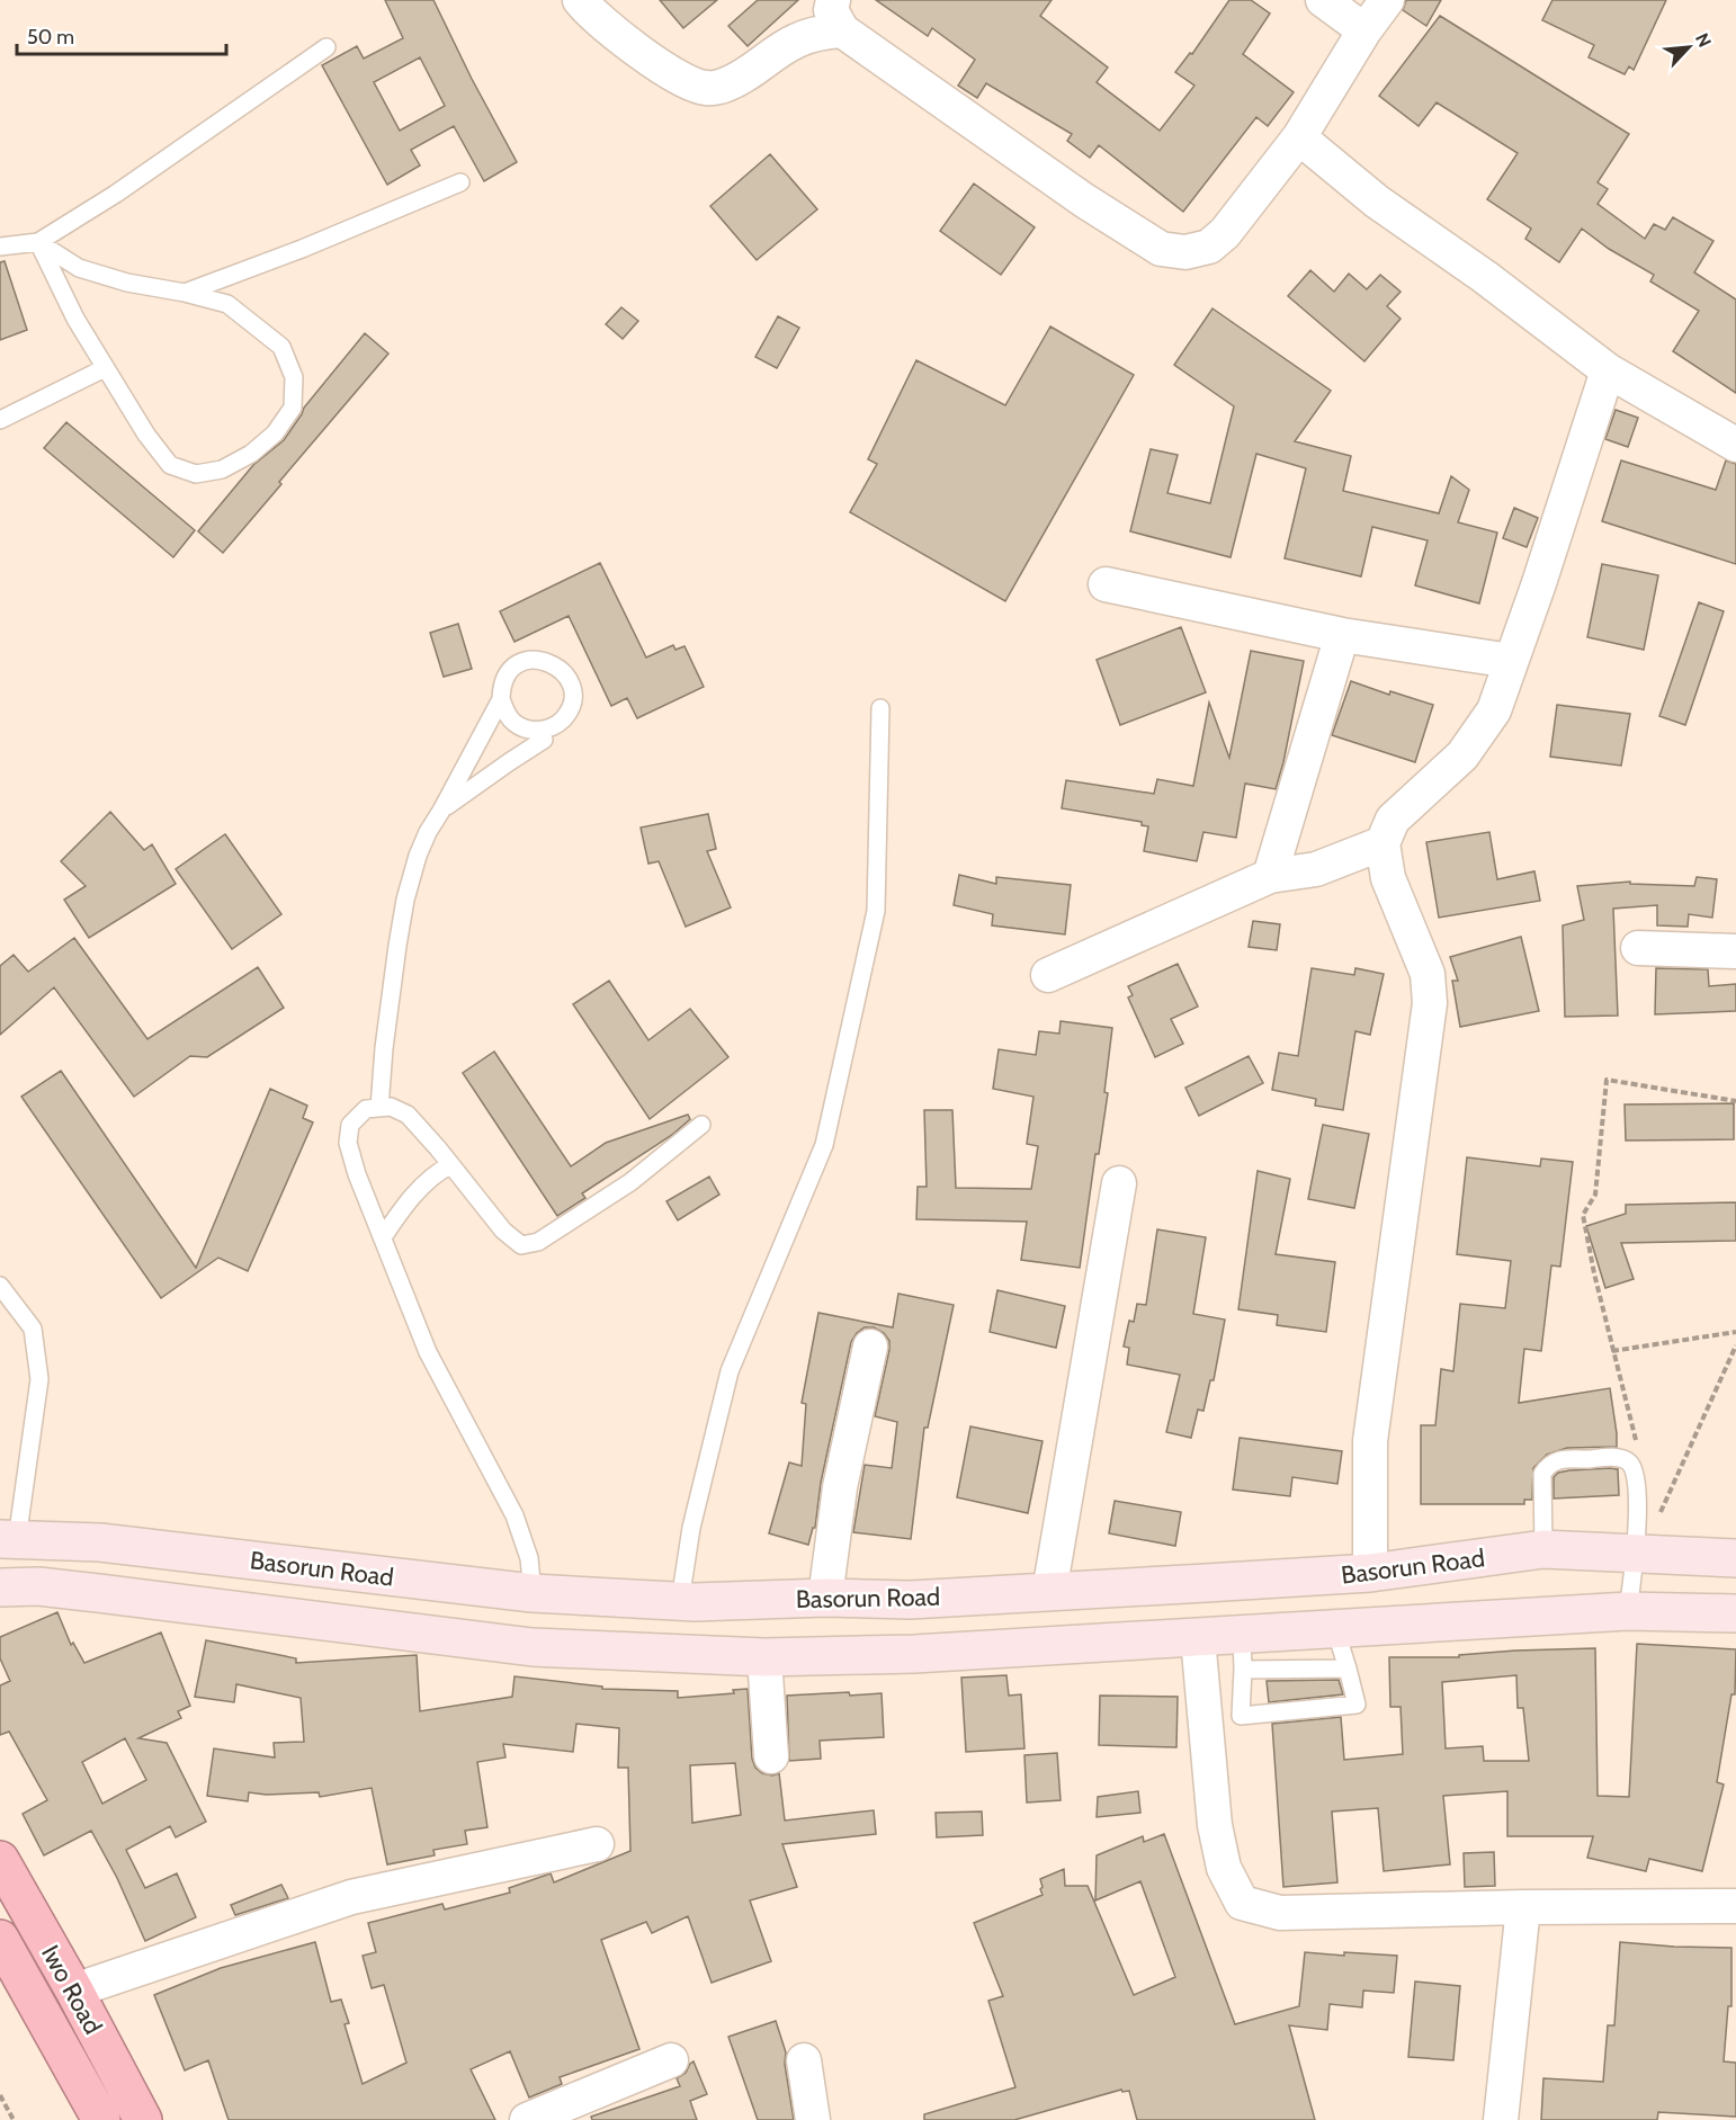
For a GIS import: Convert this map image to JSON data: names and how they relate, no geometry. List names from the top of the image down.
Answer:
{
  "streets": {
    "highway": ["Iwo Road"],
    "main road": ["Basorun Road"]
  },
  "scale_bar": "50 m",
  "north": "top right"
}
